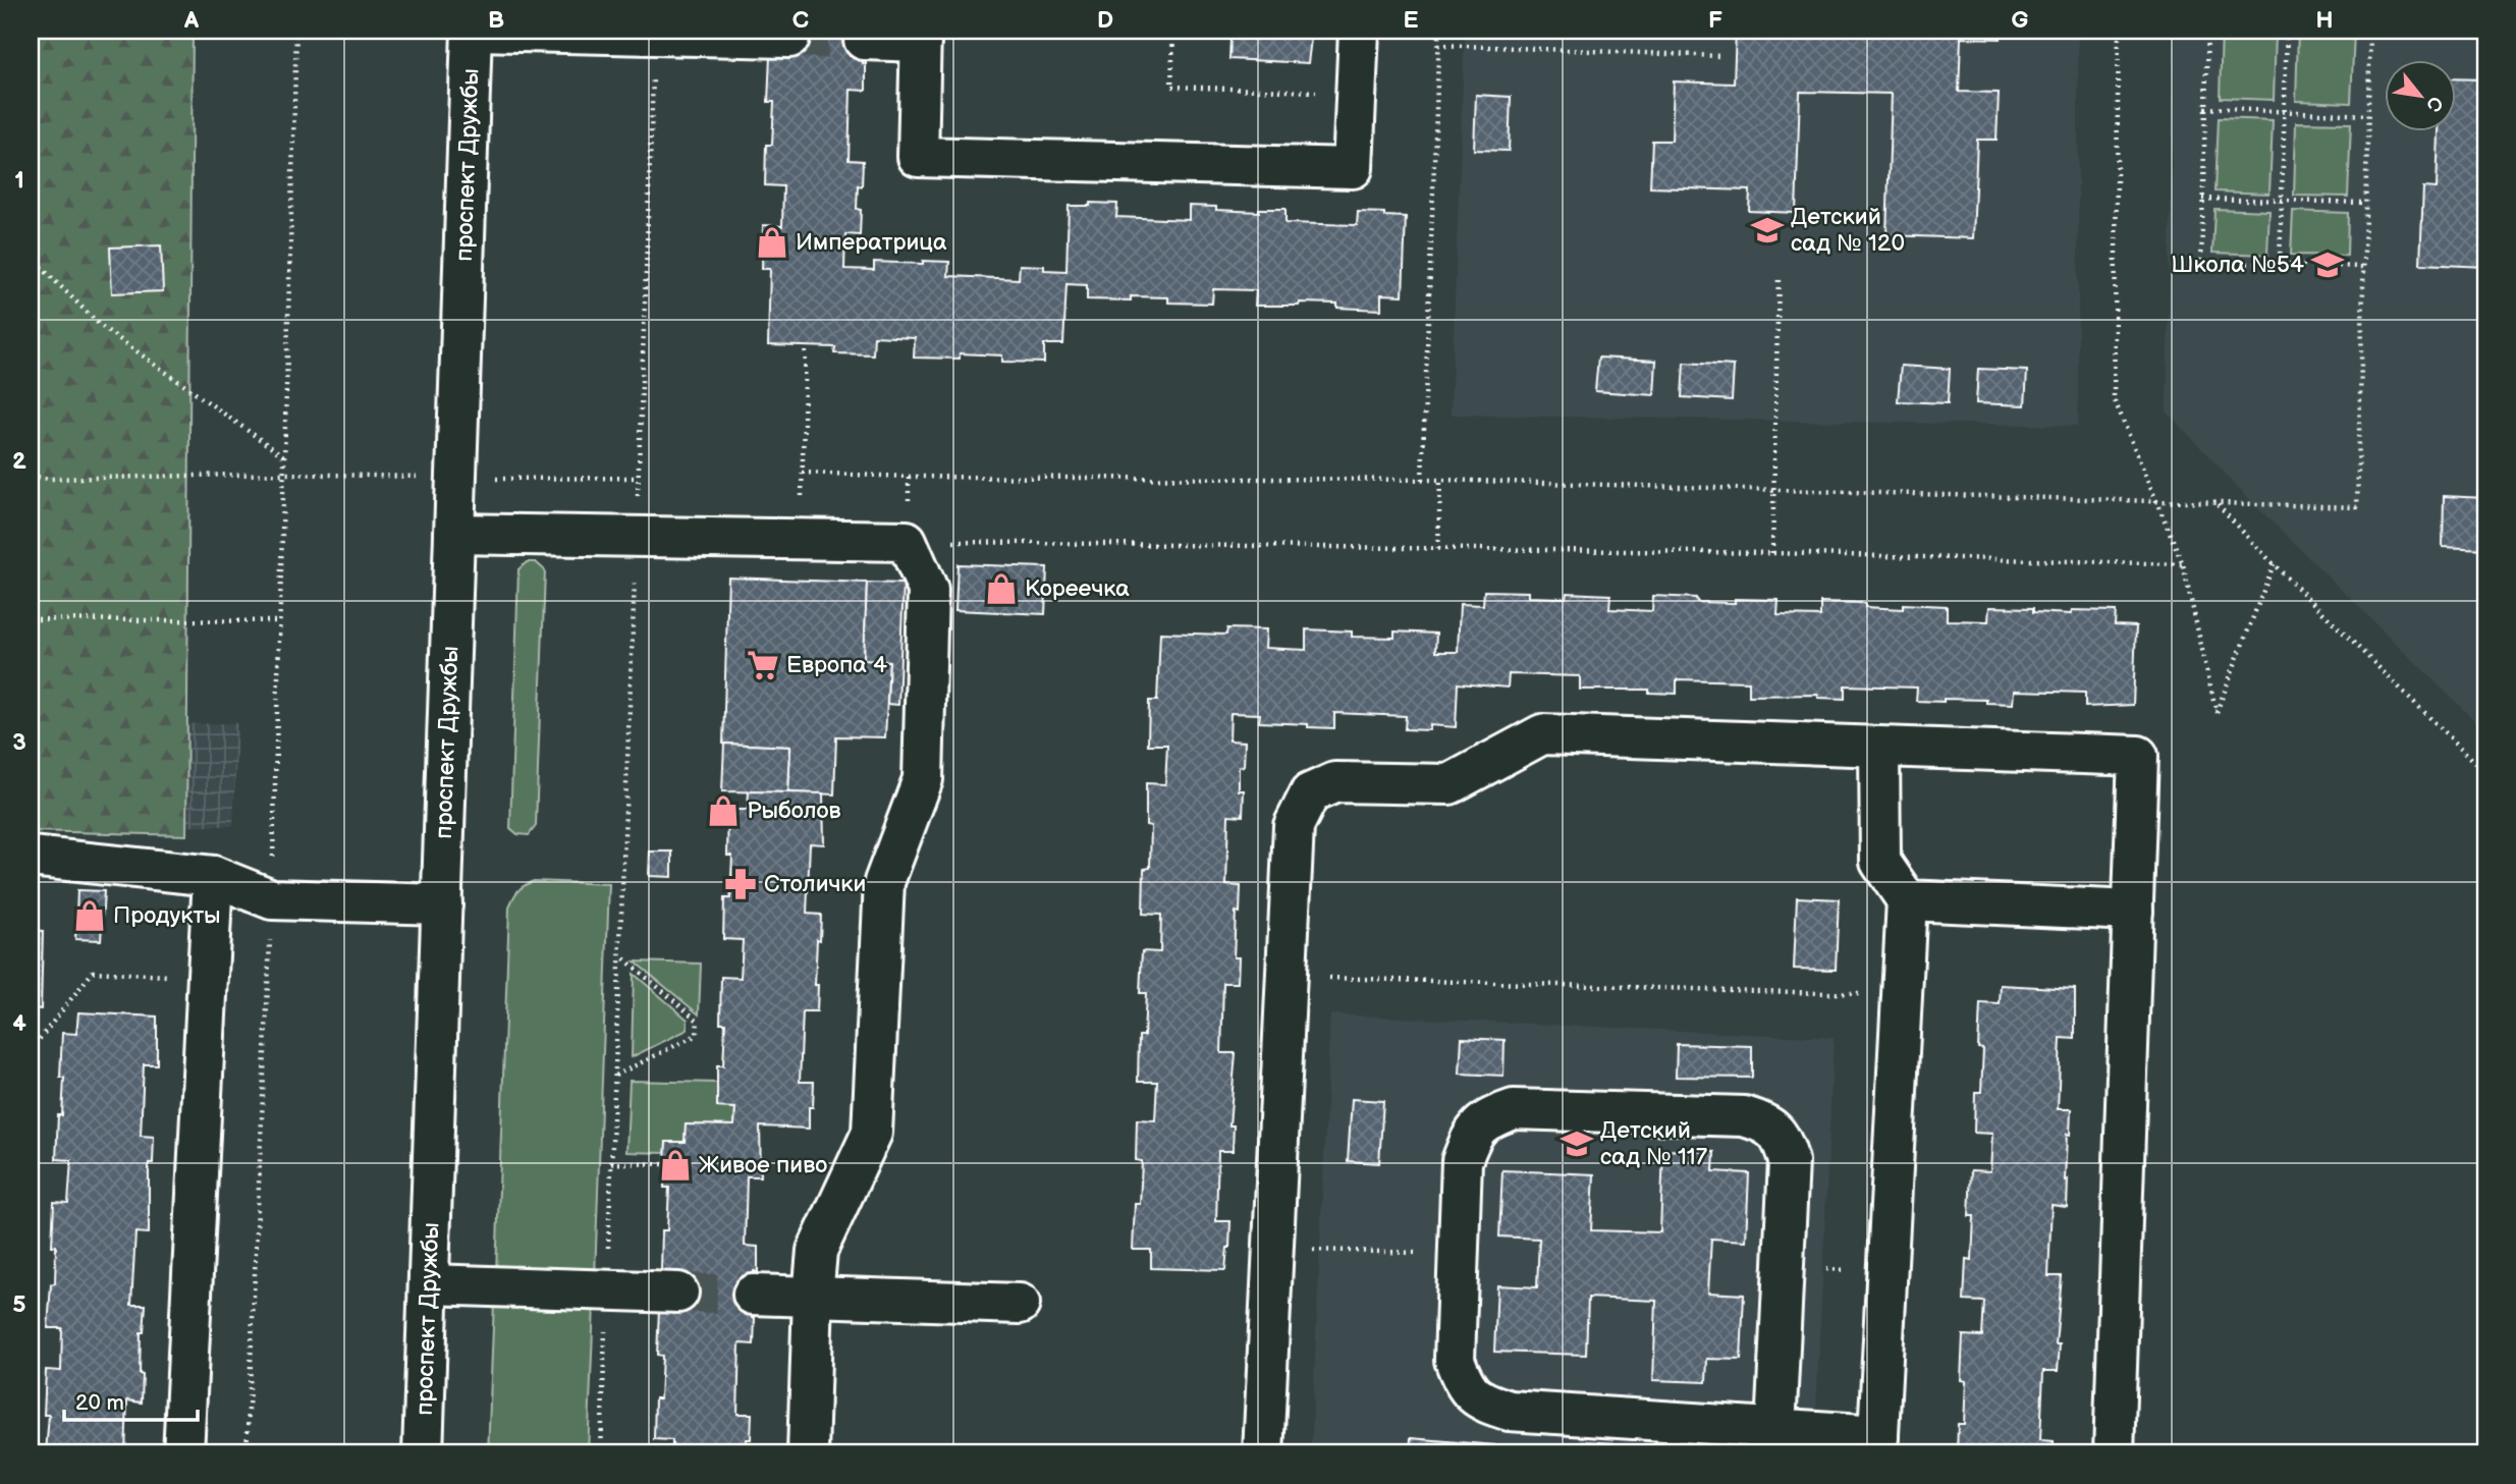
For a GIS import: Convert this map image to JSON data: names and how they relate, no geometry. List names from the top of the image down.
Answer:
{
  "streets": {
    "main road": ["проспект Дружбы"]
  },
  "places": {
    "school or university": ["Детский сад № 120", "Школа №54", "Детский сад № 117"],
    "shop": [
      "Императрица",
      "Кореечка",
      "Рыболов",
      "Продукты",
      "Живое пиво"
    ],
    "supermarket": ["Европа 4"],
    "pharmacy": ["Столички"]
  },
  "scale_bar": "20 m",
  "north": "bottom right",
  "grid": {
    "columns": [
      "A",
      "B",
      "C",
      "D",
      "E",
      "F",
      "G",
      "H"
    ],
    "rows": [
      "1",
      "2",
      "3",
      "4",
      "5"
    ]
  }
}
